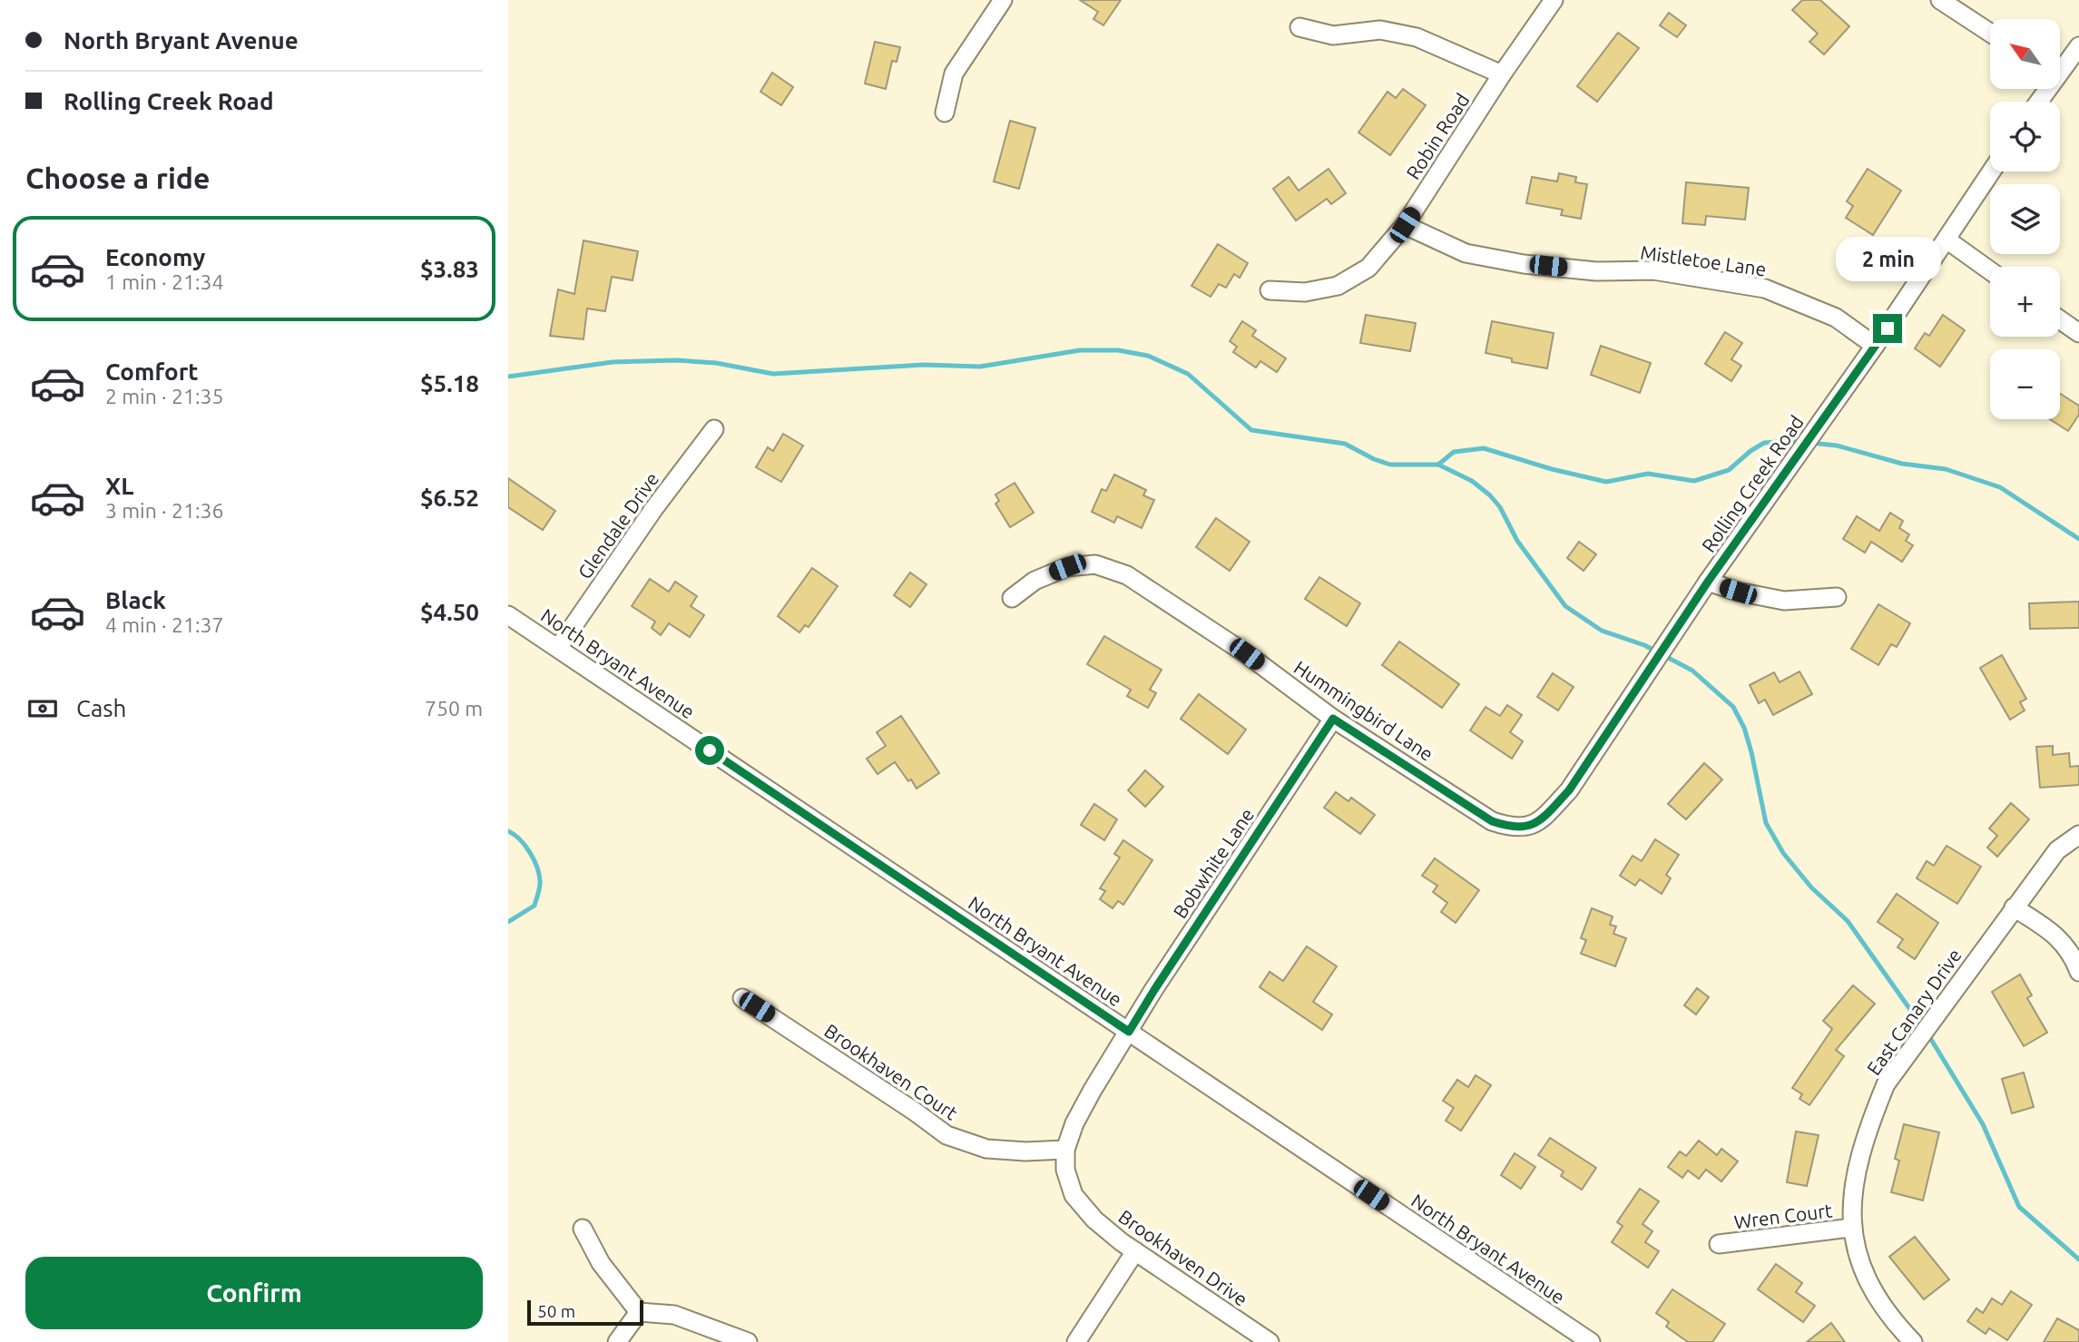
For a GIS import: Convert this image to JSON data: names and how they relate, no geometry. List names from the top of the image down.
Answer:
{
  "streets": {
    "street": [
      "Robin Road",
      "Mistletoe Lane",
      "Rolling Creek Road",
      "Glendale Drive",
      "North Bryant Avenue",
      "Hummingbird Lane",
      "Bobwhite Lane",
      "East Canary Drive",
      "Brookhaven Court",
      "Wren Court",
      "Brookhaven Drive"
    ]
  },
  "crossings": [
    ["Robin Road", "Mistletoe Lane"],
    ["Mistletoe Lane", "Rolling Creek Road"],
    ["Rolling Creek Road", "Hummingbird Lane"],
    ["Glendale Drive", "North Bryant Avenue"],
    ["North Bryant Avenue", "Bobwhite Lane"],
    ["North Bryant Avenue", "Brookhaven Drive"],
    ["Hummingbird Lane", "Bobwhite Lane"],
    ["Bobwhite Lane", "Brookhaven Drive"],
    ["East Canary Drive", "Wren Court"],
    ["Brookhaven Court", "Brookhaven Drive"]
  ],
  "scale_bar": "50 m",
  "north": "top left",
  "page": {
    "banner": ["North Bryant Avenue", "Rolling Creek Road"],
    "map_buttons": ["+", "−"],
    "heading": "Choose a ride",
    "list": [
      {
        "name": "Economy",
        "note": "1 min · 21:34",
        "value": "$3.83"
      },
      {
        "name": "Comfort",
        "note": "2 min · 21:35",
        "value": "$5.18"
      },
      {
        "name": "XL",
        "note": "3 min · 21:36",
        "value": "$6.52"
      },
      {
        "name": "Black",
        "note": "4 min · 21:37",
        "value": "$4.50"
      }
    ],
    "bubble": "2 min",
    "pay": ["Cash", "750 m"],
    "buttons": "Confirm",
    "scale": "50 m"
  }
}
